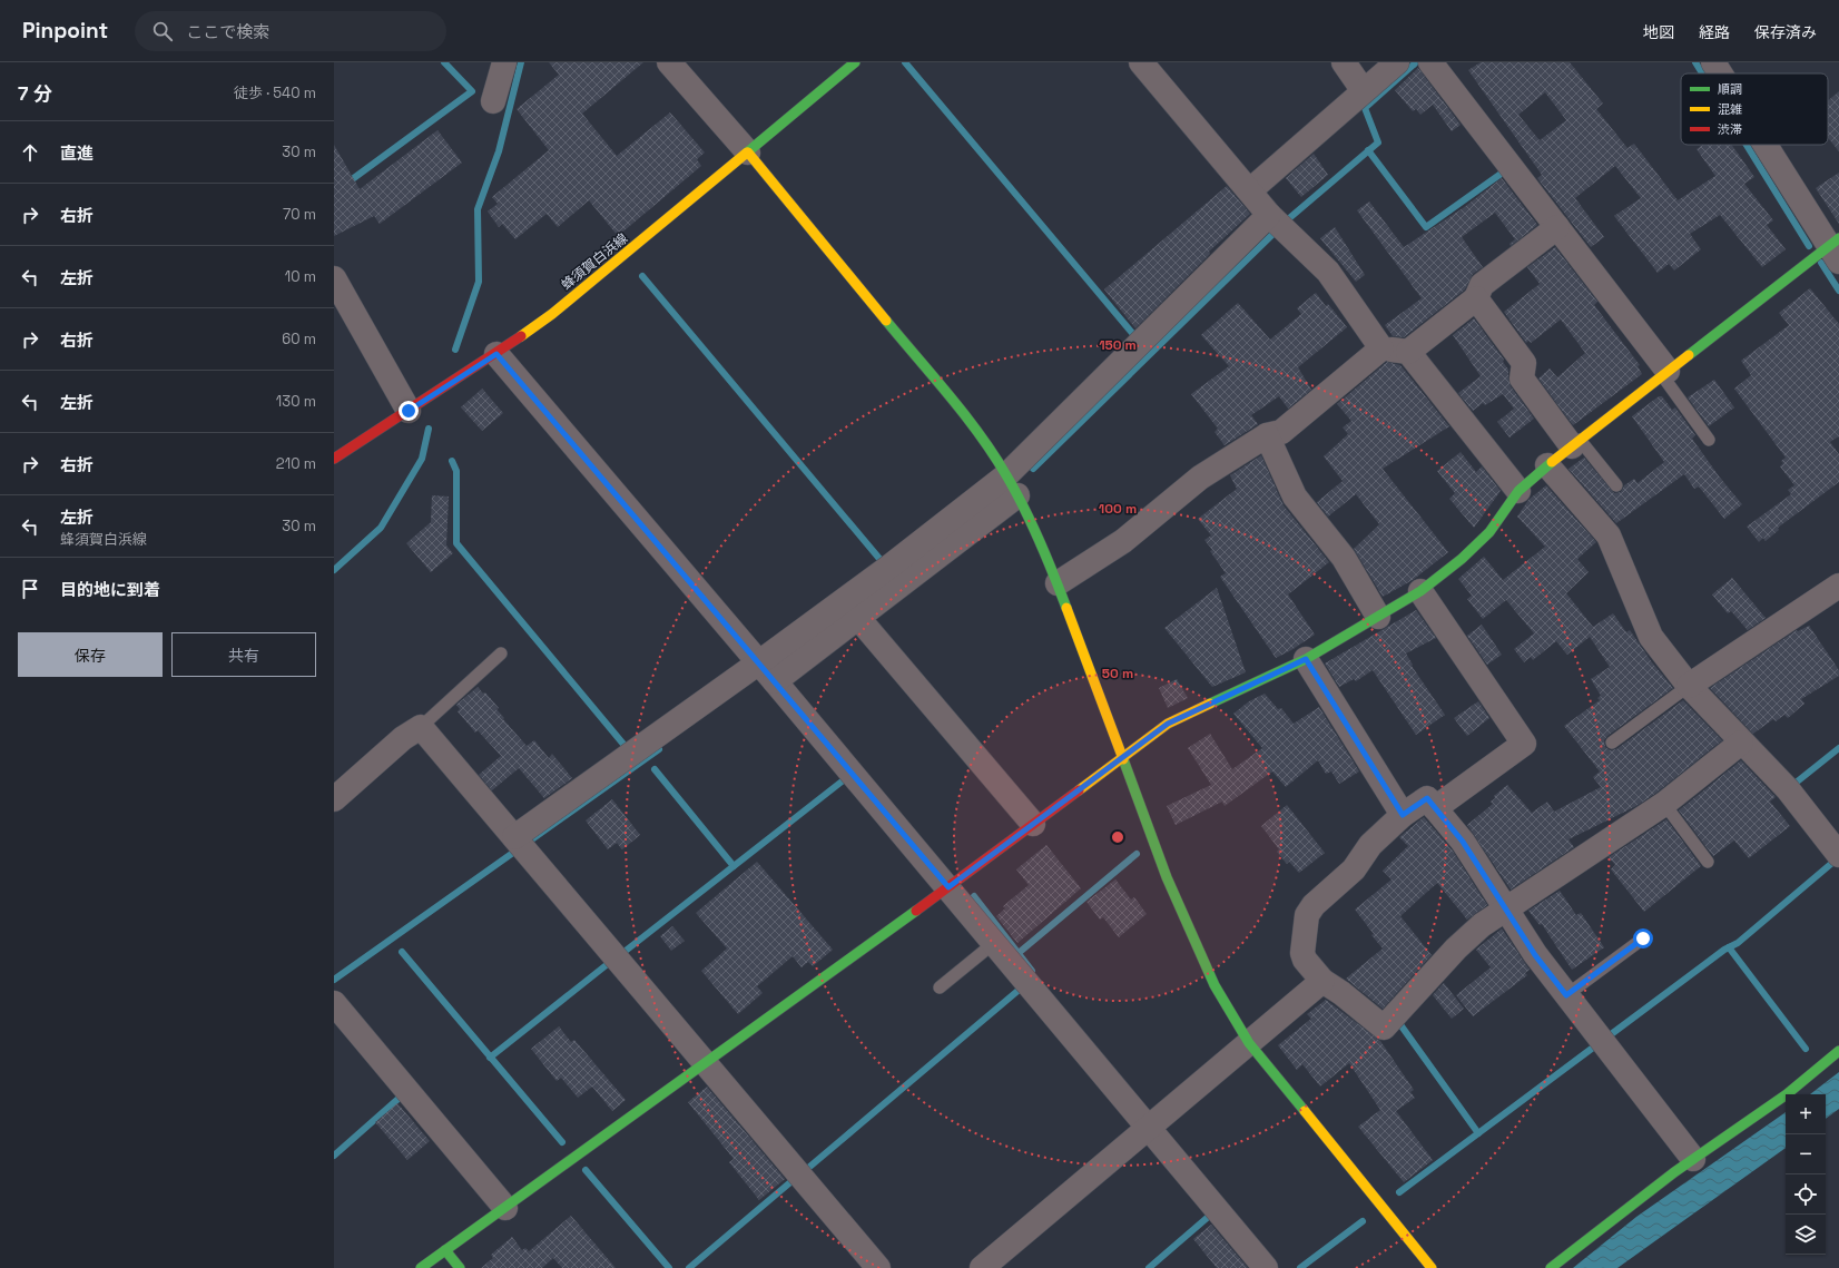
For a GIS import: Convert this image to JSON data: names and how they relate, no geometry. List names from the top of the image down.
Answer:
{
  "streets": {
    "street": ["蜂須賀白浜線"]
  },
  "legend": ["順調", "混雑", "渋滞"],
  "page": {
    "header": "Pinpoint",
    "search": "ここで検索",
    "nav": ["地図", "経路", "保存済み"],
    "heading": ["7 分", "徒歩 · 540 m"],
    "list": [
      ["直進", "30 m"],
      ["右折", "70 m"],
      ["左折", "10 m"],
      ["右折", "60 m"],
      ["左折", "130 m"],
      ["右折", "210 m"],
      ["左折", "蜂須賀白浜線", "30 m"],
      "目的地に到着"
    ],
    "buttons": ["保存", "共有"],
    "map_buttons": ["+", "−"]
  },
  "rings": ["150 m", "100 m", "50 m"]
}
